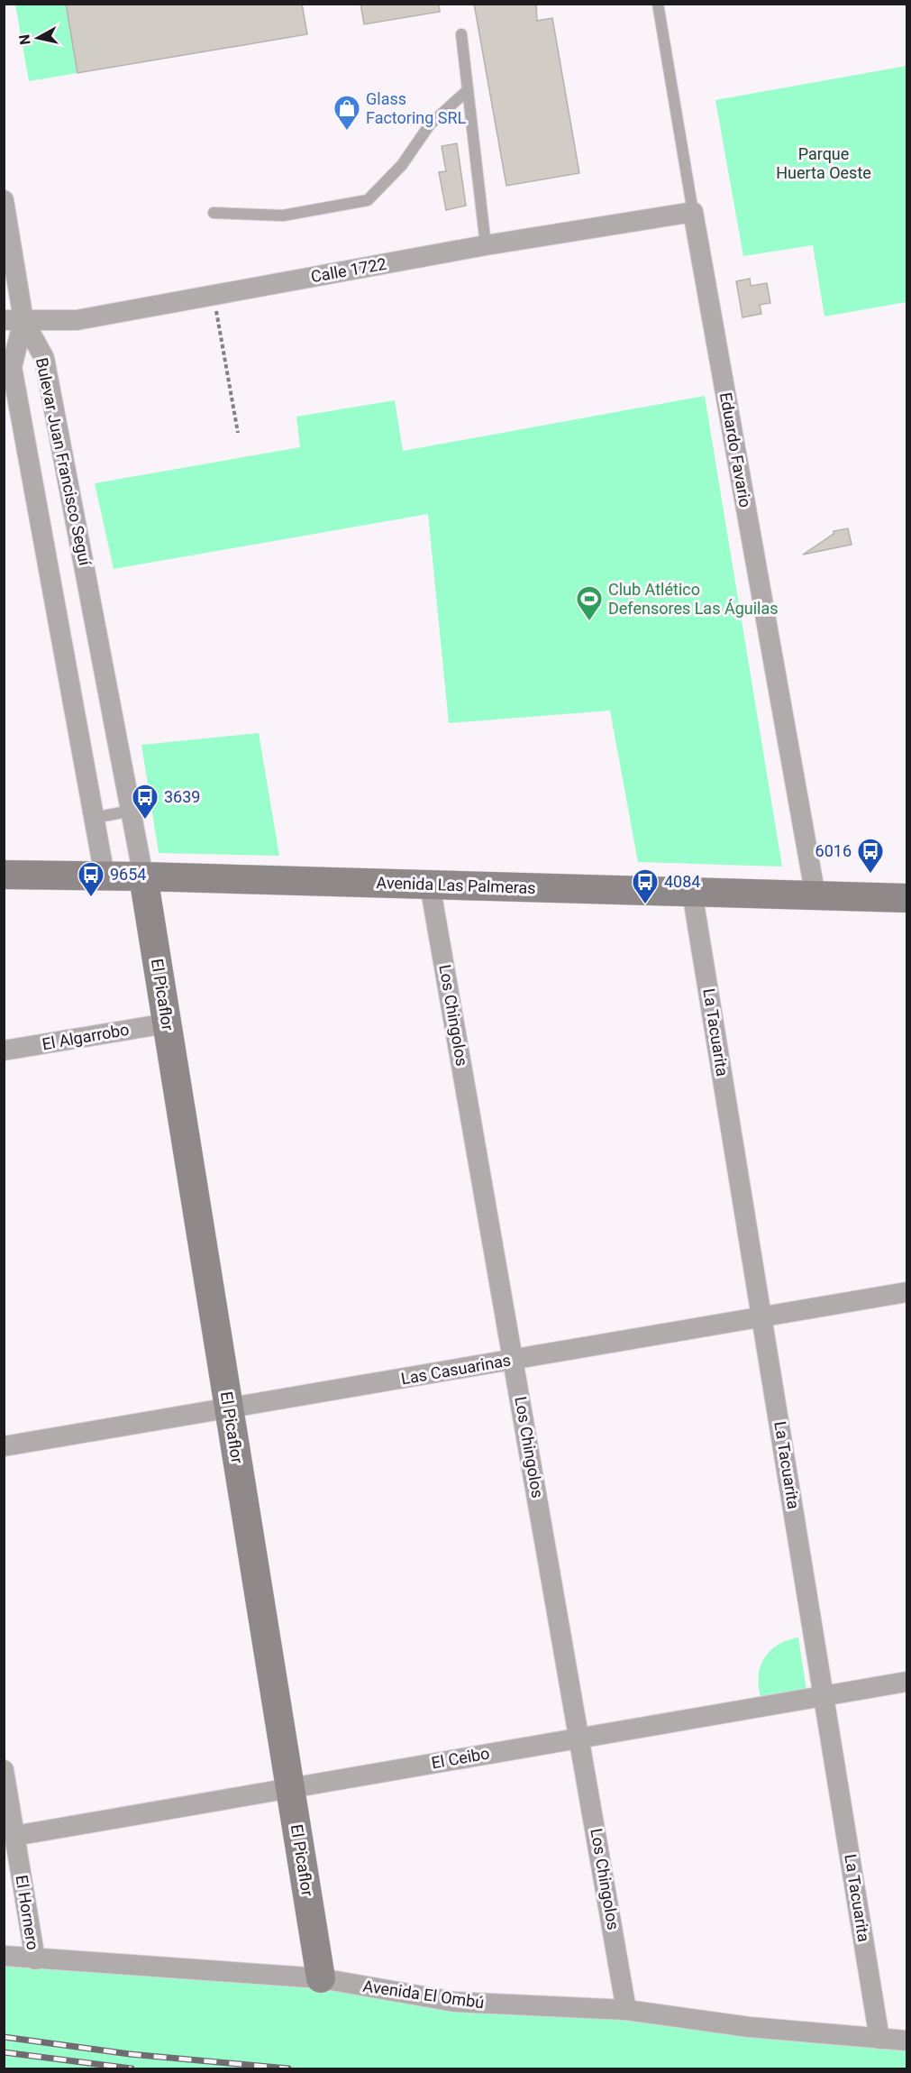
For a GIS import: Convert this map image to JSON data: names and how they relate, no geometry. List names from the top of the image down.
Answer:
{
  "streets": {
    "street": [
      "Calle 1722",
      "Eduardo Favario",
      "Bulevar Juan Francisco Seguí",
      "Avenida Las Palmeras",
      "El Picaflor",
      "Los Chingolos",
      "La Tacuarita",
      "El Algarrobo",
      "Las Casuarinas",
      "El Ceibo",
      "El Hornero",
      "Avenida El Ombú"
    ]
  },
  "crossings": [
    ["Calle 1722", "Eduardo Favario"],
    ["Calle 1722", "Bulevar Juan Francisco Seguí"],
    ["Eduardo Favario", "Avenida Las Palmeras"],
    ["Bulevar Juan Francisco Seguí", "Avenida Las Palmeras"],
    ["Bulevar Juan Francisco Seguí", "El Picaflor"],
    ["Avenida Las Palmeras", "El Picaflor"],
    ["Avenida Las Palmeras", "Los Chingolos"],
    ["Avenida Las Palmeras", "La Tacuarita"],
    ["El Picaflor", "El Algarrobo"],
    ["El Picaflor", "Las Casuarinas"],
    ["El Picaflor", "El Ceibo"],
    ["El Picaflor", "Avenida El Ombú"],
    ["Los Chingolos", "Las Casuarinas"],
    ["Los Chingolos", "El Ceibo"],
    ["Los Chingolos", "Avenida El Ombú"],
    ["La Tacuarita", "Las Casuarinas"],
    ["La Tacuarita", "El Ceibo"],
    ["La Tacuarita", "Avenida El Ombú"],
    ["El Ceibo", "El Hornero"],
    ["El Hornero", "Avenida El Ombú"]
  ],
  "parks": ["Parque Huerta Oeste"],
  "places": {
    "shop": ["Glass Factoring SRL"],
    "sports": ["Club Atlético Defensores Las Águilas"],
    "bus stop": [
      "3639",
      "6016",
      "9654",
      "4084"
    ]
  },
  "north": "left"
}
